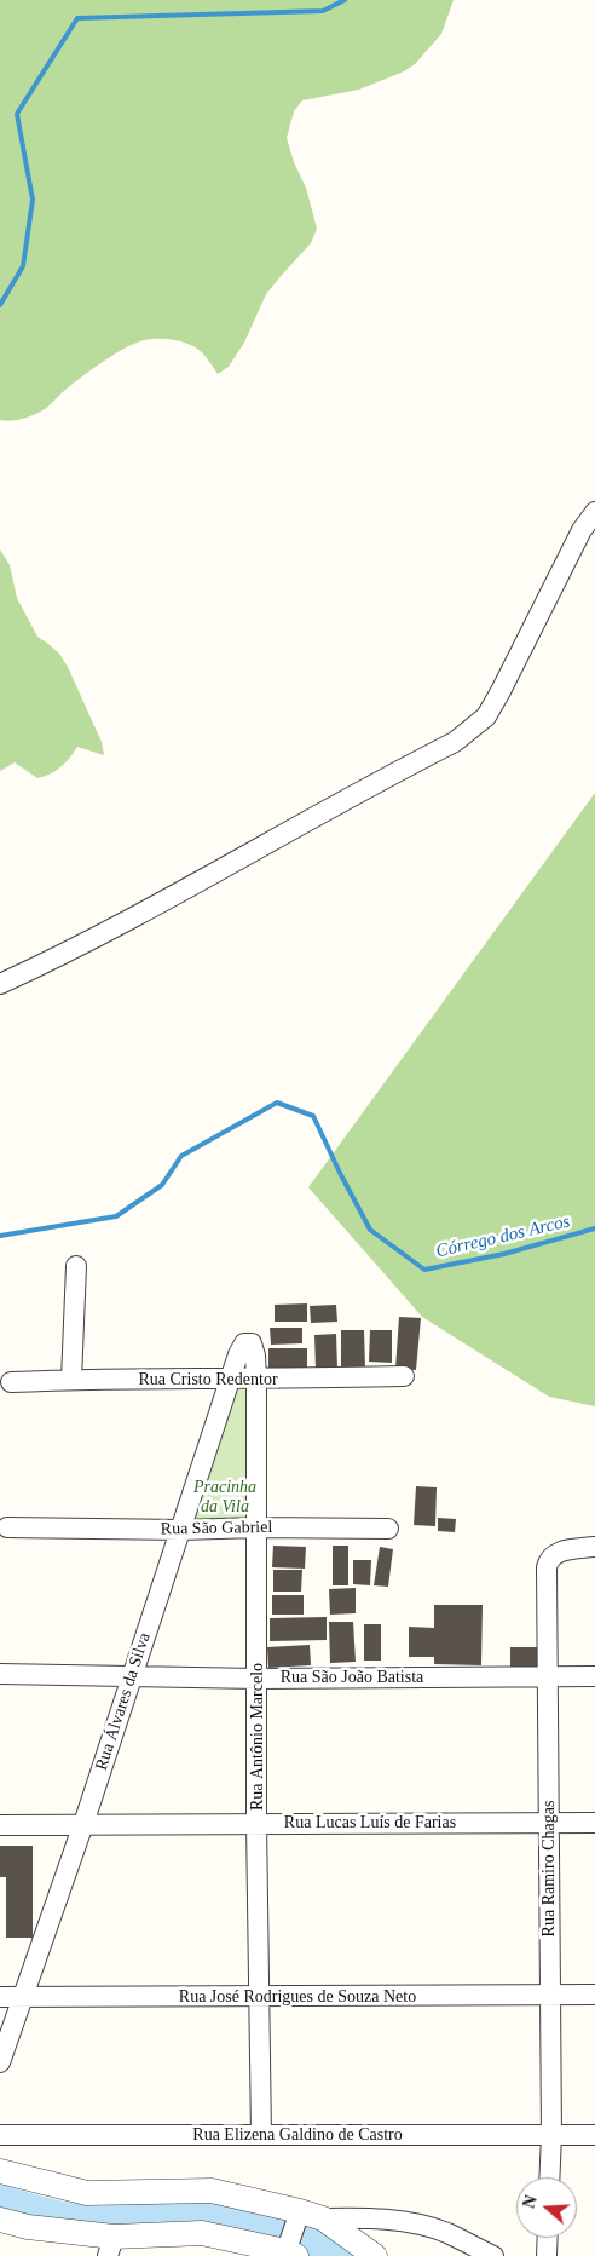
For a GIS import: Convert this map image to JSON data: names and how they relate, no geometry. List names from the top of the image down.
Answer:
{
  "streets": {
    "street": [
      "Rua Cristo Redentor",
      "Rua São Gabriel",
      "Rua São João Batista",
      "Rua Álvares da Silva",
      "Rua Antônio Marcelo",
      "Rua Lucas Luís de Farias",
      "Rua Ramiro Chagas",
      "Rua José Rodrigues de Souza Neto",
      "Rua Elizena Galdino de Castro"
    ]
  },
  "crossings": [
    ["Rua Cristo Redentor", "Rua Álvares da Silva"],
    ["Rua Cristo Redentor", "Rua Antônio Marcelo"],
    ["Rua São Gabriel", "Rua Álvares da Silva"],
    ["Rua São Gabriel", "Rua Antônio Marcelo"],
    ["Rua São João Batista", "Rua Álvares da Silva"],
    ["Rua São João Batista", "Rua Antônio Marcelo"],
    ["Rua São João Batista", "Rua Ramiro Chagas"],
    ["Rua Álvares da Silva", "Rua Antônio Marcelo"],
    ["Rua Álvares da Silva", "Rua Lucas Luís de Farias"],
    ["Rua Álvares da Silva", "Rua José Rodrigues de Souza Neto"],
    ["Rua Antônio Marcelo", "Rua Lucas Luís de Farias"],
    ["Rua Antônio Marcelo", "Rua José Rodrigues de Souza Neto"],
    ["Rua Antônio Marcelo", "Rua Elizena Galdino de Castro"],
    ["Rua Lucas Luís de Farias", "Rua Ramiro Chagas"],
    ["Rua Ramiro Chagas", "Rua José Rodrigues de Souza Neto"],
    ["Rua Ramiro Chagas", "Rua Elizena Galdino de Castro"]
  ],
  "water": ["Córrego dos Arcos"],
  "parks": ["Pracinha da Vila"],
  "north": "left"
}
